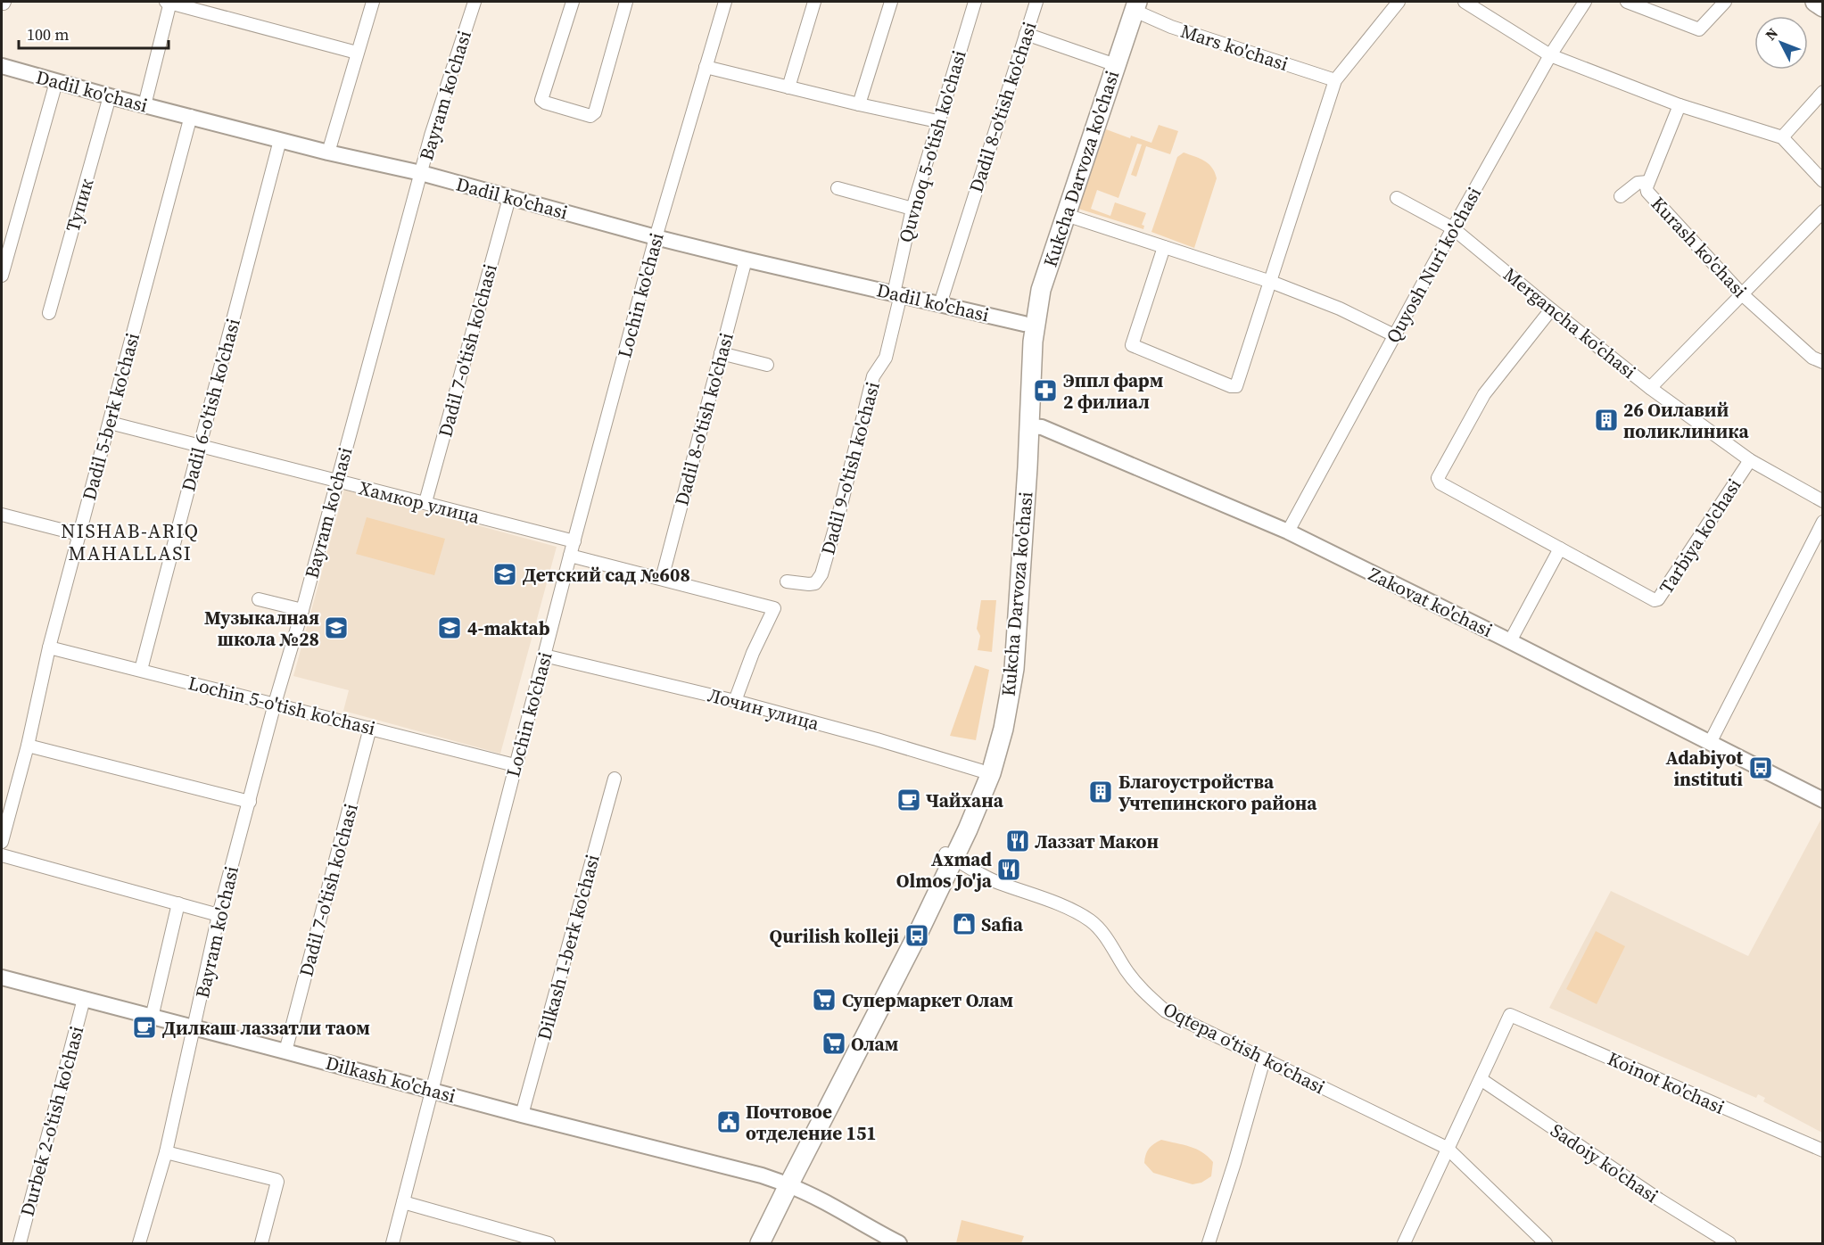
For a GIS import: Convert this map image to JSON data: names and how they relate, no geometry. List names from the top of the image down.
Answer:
{
  "streets": {
    "main road": ["Kukcha Darvoza ko'chasi"],
    "street": [
      "Mars ko'chasi",
      "Dadil ko'chasi",
      "Bayram ko'chasi",
      "Dadil 8-o'tish ko'chasi",
      "Quvnoq 5-o'tish ko'chasi",
      "Тупик",
      "Kurash ko'chasi",
      "Quyosh Nuri ko'chasi",
      "Lochin ko'chasi",
      "Mergancha koʻchasi",
      "Dadil 7-o'tish ko'chasi",
      "Dadil 6-o'tish ko'chasi",
      "Dadil 5-berk ko'chasi",
      "Dadil 9-o'tish ko'chasi",
      "Хамкор улица",
      "Tarbiya ko'chasi",
      "Zakovat ko'chasi",
      "Lochin 5-o'tish ko'chasi",
      "Лочин улица",
      "Dilkash 1-berk ko'chasi",
      "Oqtepa oʻtish koʻchasi",
      "Dilkash ko'chasi",
      "Koinot ko'chasi",
      "Durbek 2-o'tish ko'chasi",
      "Sadoiy ko'chasi"
    ]
  },
  "crossings": [
    ["Mars ko'chasi", "Kukcha Darvoza ko'chasi"],
    ["Dadil ko'chasi", "Bayram ko'chasi"],
    ["Dadil ko'chasi", "Dadil 8-o'tish ko'chasi"],
    ["Dadil ko'chasi", "Quvnoq 5-o'tish ko'chasi"],
    ["Dadil ko'chasi", "Kukcha Darvoza ko'chasi"],
    ["Dadil ko'chasi", "Тупик"],
    ["Dadil ko'chasi", "Lochin ko'chasi"],
    ["Dadil ko'chasi", "Dadil 7-o'tish ko'chasi"],
    ["Dadil ko'chasi", "Dadil 6-o'tish ko'chasi"],
    ["Dadil ko'chasi", "Dadil 5-berk ko'chasi"],
    ["Dadil ko'chasi", "Dadil 9-o'tish ko'chasi"],
    ["Bayram ko'chasi", "Хамкор улица"],
    ["Bayram ko'chasi", "Lochin 5-o'tish ko'chasi"],
    ["Bayram ko'chasi", "Dilkash ko'chasi"],
    ["Quvnoq 5-o'tish ko'chasi", "Dadil 9-o'tish ko'chasi"],
    ["Kukcha Darvoza ko'chasi", "Zakovat ko'chasi"],
    ["Kukcha Darvoza ko'chasi", "Лочин улица"],
    ["Kukcha Darvoza ko'chasi", "Oqtepa oʻtish koʻchasi"],
    ["Kukcha Darvoza ko'chasi", "Dilkash ko'chasi"],
    ["Quyosh Nuri ko'chasi", "Mergancha koʻchasi"],
    ["Quyosh Nuri ko'chasi", "Zakovat ko'chasi"],
    ["Lochin ko'chasi", "Хамкор улица"],
    ["Lochin ko'chasi", "Lochin 5-o'tish ko'chasi"],
    ["Lochin ko'chasi", "Лочин улица"],
    ["Lochin ko'chasi", "Dilkash ko'chasi"],
    ["Mergancha koʻchasi", "Tarbiya ko'chasi"],
    ["Dadil 7-o'tish ko'chasi", "Хамкор улица"],
    ["Dadil 7-o'tish ko'chasi", "Lochin 5-o'tish ko'chasi"],
    ["Dadil 7-o'tish ko'chasi", "Dilkash ko'chasi"],
    ["Dadil 6-o'tish ko'chasi", "Хамкор улица"],
    ["Dadil 6-o'tish ko'chasi", "Lochin 5-o'tish ko'chasi"],
    ["Dadil 5-berk ko'chasi", "Хамкор улица"],
    ["Dadil 5-berk ko'chasi", "Lochin 5-o'tish ko'chasi"],
    ["Dilkash 1-berk ko'chasi", "Dilkash ko'chasi"],
    ["Dilkash ko'chasi", "Durbek 2-o'tish ko'chasi"],
    ["Koinot ko'chasi", "Sadoiy ko'chasi"]
  ],
  "districts": ["NISHAB-ARIQ MAHALLASI"],
  "places": {
    "pharmacy": ["Эппл фарм 2 филиал"],
    "building": ["26 Оилавий поликлиника", "Благоустройства Учтепинского района"],
    "school or university": ["Детский сад №608", "Музыкалная школа №28", "4-maktab"],
    "bus stop": ["Adabiyot instituti", "Qurilish kolleji"],
    "cafe": ["Чайхана", "Дилкаш лаззатли таом"],
    "restaurant": ["Лаззат Макон", "Axmad Olmos Jo'ja"],
    "shop": ["Safia"],
    "supermarket": ["Супермаркет Олам", "Олам"],
    "public building": ["Почтовое отделение 151"]
  },
  "scale_bar": "100 m",
  "north": "top left"
}
